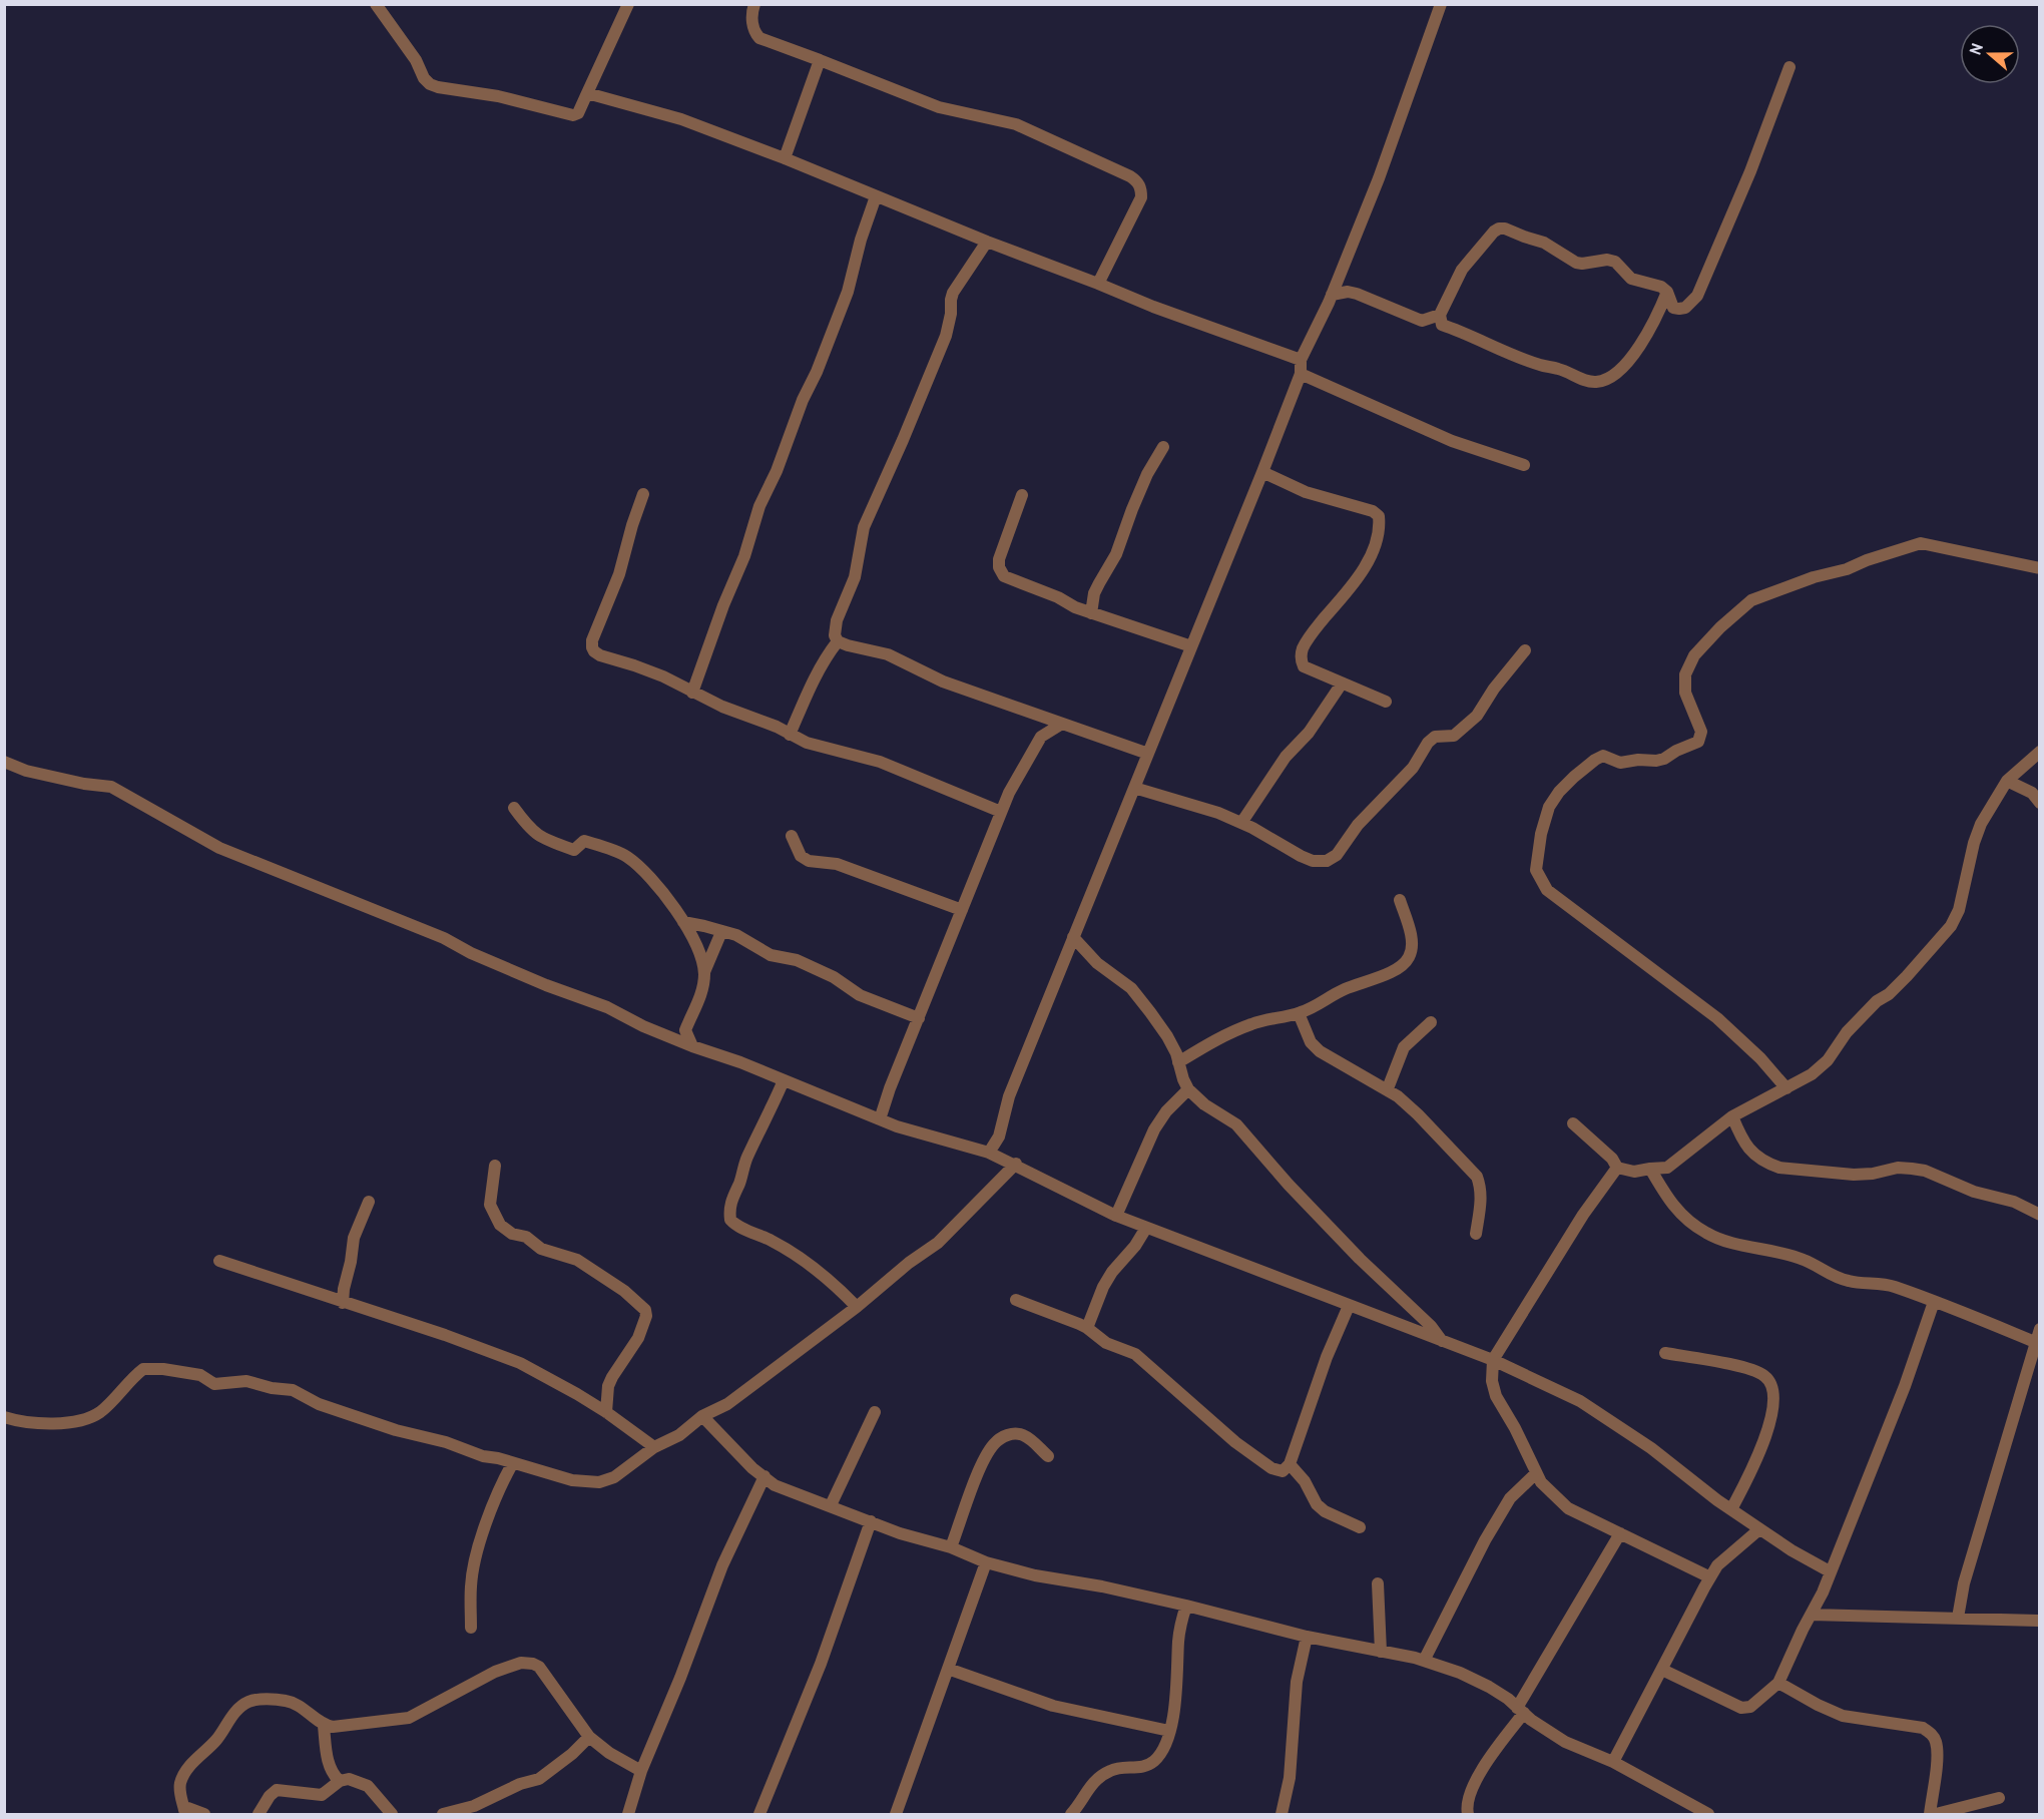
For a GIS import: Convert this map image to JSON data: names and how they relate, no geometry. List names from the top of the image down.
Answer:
{
  "north": "left"
}
